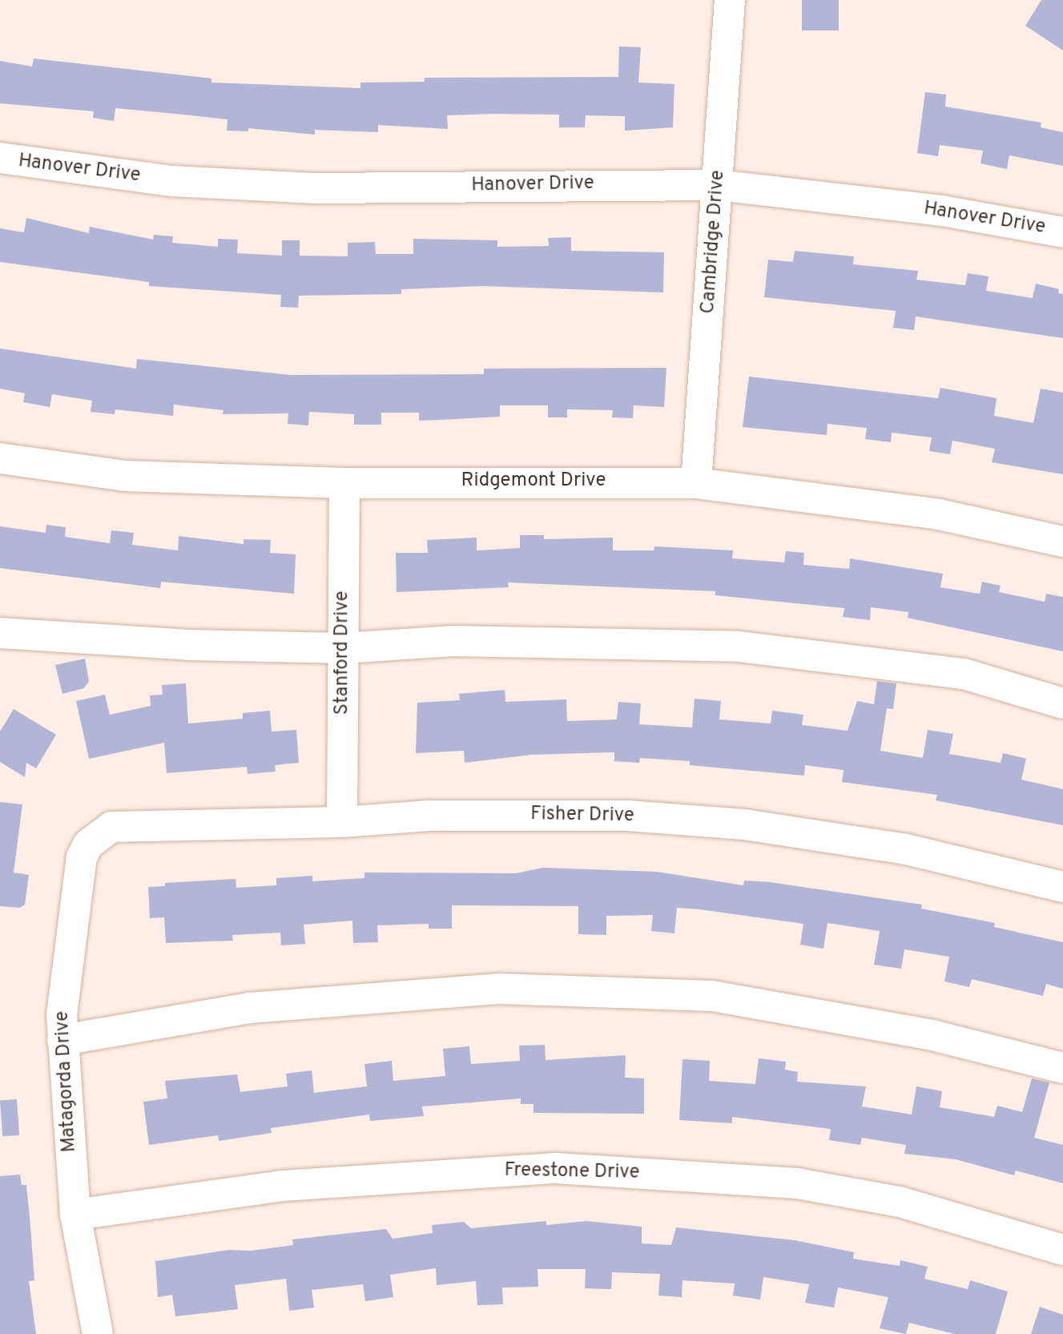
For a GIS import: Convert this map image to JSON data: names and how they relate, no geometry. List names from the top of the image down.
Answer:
{
  "streets": {
    "street": [
      "Hanover Drive",
      "Cambridge Drive",
      "Ridgemont Drive",
      "Stanford Drive",
      "Fisher Drive",
      "Matagorda Drive",
      "Freestone Drive"
    ]
  },
  "crossings": [
    ["Hanover Drive", "Cambridge Drive"],
    ["Cambridge Drive", "Ridgemont Drive"],
    ["Ridgemont Drive", "Stanford Drive"],
    ["Stanford Drive", "Fisher Drive"],
    ["Fisher Drive", "Matagorda Drive"],
    ["Matagorda Drive", "Freestone Drive"]
  ]
}
